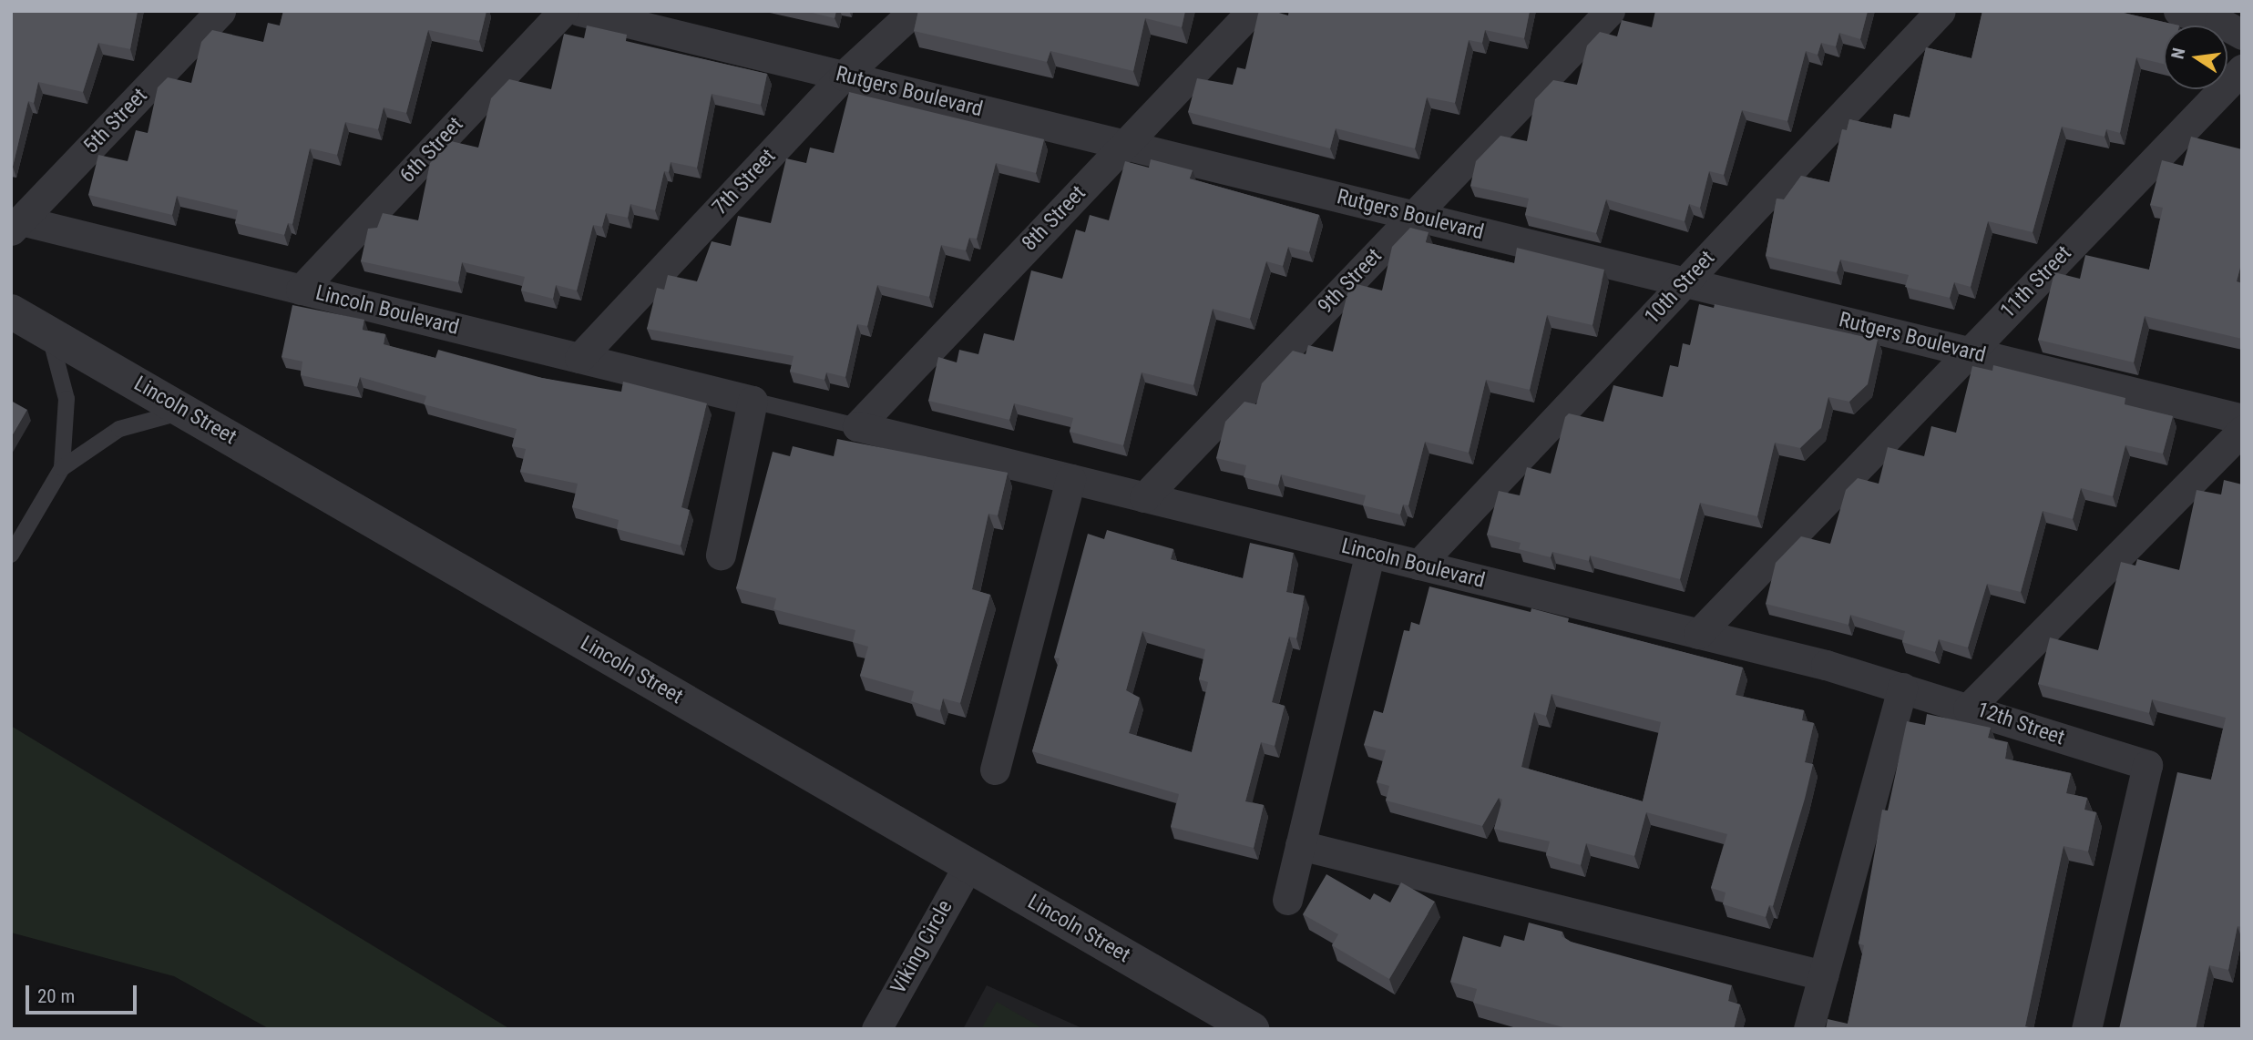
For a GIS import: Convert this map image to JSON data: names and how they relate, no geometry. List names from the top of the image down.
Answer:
{
  "streets": {
    "street": [
      "Rutgers Boulevard",
      "5th Street",
      "6th Street",
      "7th Street",
      "8th Street",
      "9th Street",
      "11th Street",
      "10th Street",
      "Lincoln Boulevard",
      "Lincoln Street",
      "12th Street",
      "Viking Circle"
    ]
  },
  "crossings": [
    ["Rutgers Boulevard", "7th Street"],
    ["Rutgers Boulevard", "8th Street"],
    ["Rutgers Boulevard", "9th Street"],
    ["Rutgers Boulevard", "11th Street"],
    ["Rutgers Boulevard", "10th Street"],
    ["5th Street", "Lincoln Boulevard"],
    ["6th Street", "Lincoln Boulevard"],
    ["7th Street", "Lincoln Boulevard"],
    ["8th Street", "Lincoln Boulevard"],
    ["9th Street", "Lincoln Boulevard"],
    ["11th Street", "Lincoln Boulevard"],
    ["10th Street", "Lincoln Boulevard"],
    ["Lincoln Boulevard", "12th Street"],
    ["Lincoln Street", "Viking Circle"]
  ],
  "scale_bar": "20 m",
  "north": "left"
}
